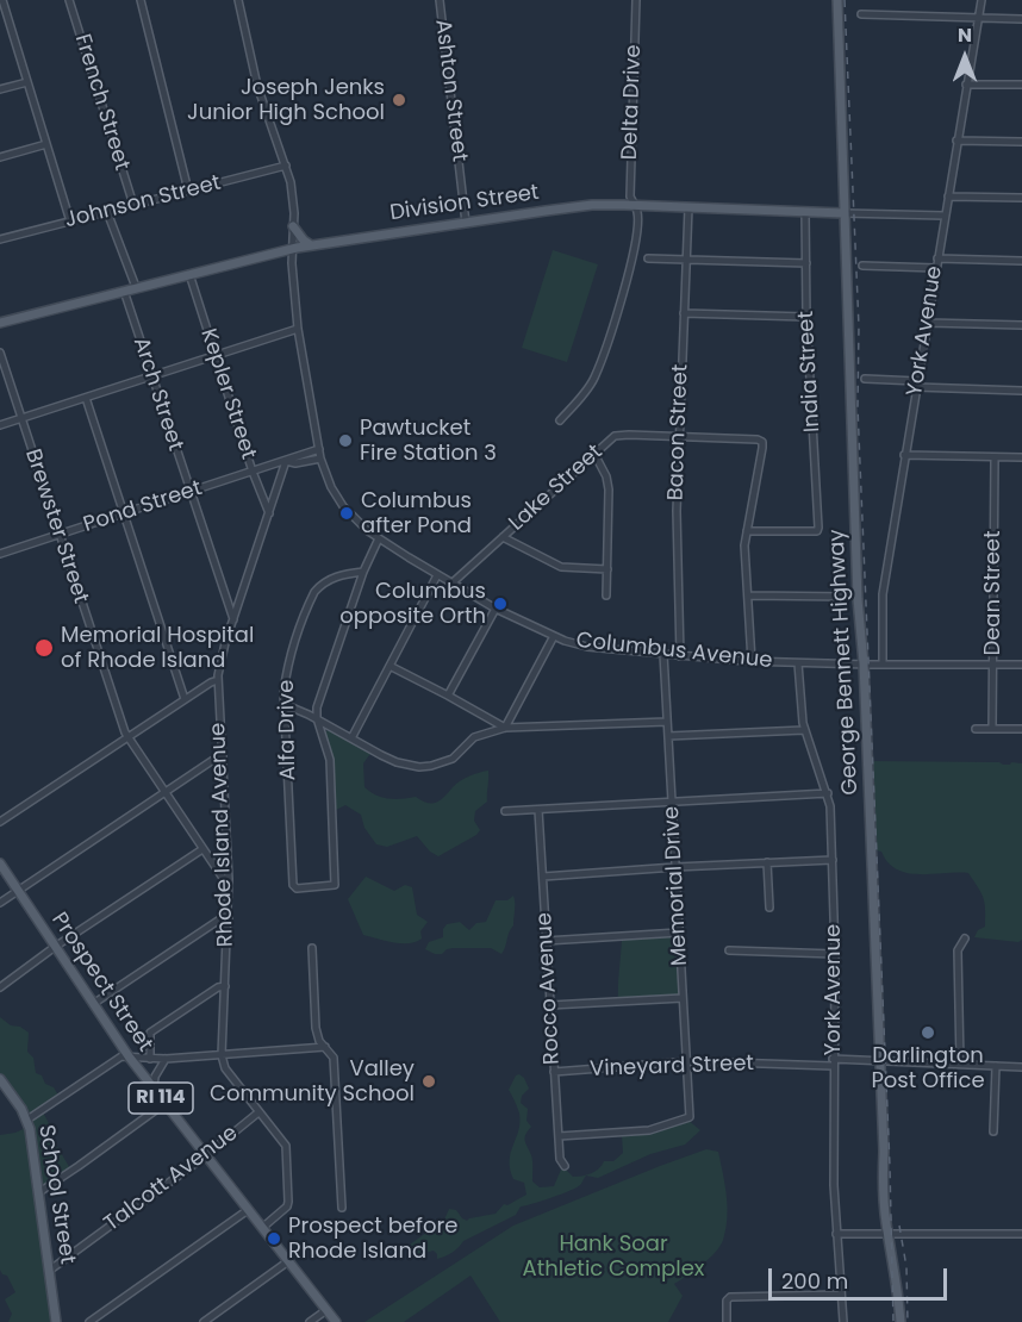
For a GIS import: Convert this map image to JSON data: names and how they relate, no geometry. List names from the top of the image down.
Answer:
{
  "streets": {
    "main road": [
      "Division Street",
      "George Bennett Highway",
      "Prospect Street",
      "RI 114",
      "School Street"
    ],
    "street": [
      "Ashton Street",
      "French Street",
      "Delta Drive",
      "Johnson Street",
      "York Avenue",
      "India Street",
      "Arch Street",
      "Kepler Street",
      "Bacon Street",
      "Lake Street",
      "Pond Street",
      "Brewster Street",
      "Dean Street",
      "Columbus Avenue",
      "Alfa Drive",
      "Rhode Island Avenue",
      "Memorial Drive",
      "Rocco Avenue",
      "Vineyard Street",
      "Talcott Avenue"
    ]
  },
  "crossings": [
    ["Ashton Street", "Division Street"],
    ["French Street", "Johnson Street"],
    ["Delta Drive", "Division Street"],
    ["Johnson Street", "Columbus Avenue"],
    ["Division Street", "York Avenue"],
    ["Division Street", "India Street"],
    ["Division Street", "Arch Street"],
    ["Division Street", "Kepler Street"],
    ["Division Street", "Bacon Street"],
    ["Division Street", "Columbus Avenue"],
    ["Division Street", "George Bennett Highway"],
    ["York Avenue", "Columbus Avenue"],
    ["York Avenue", "Vineyard Street"],
    ["India Street", "Lake Street"],
    ["Arch Street", "Pond Street"],
    ["Arch Street", "Rhode Island Avenue"],
    ["Kepler Street", "Pond Street"],
    ["Kepler Street", "Rhode Island Avenue"],
    ["Bacon Street", "Lake Street"],
    ["Bacon Street", "Columbus Avenue"],
    ["Lake Street", "Columbus Avenue"],
    ["Pond Street", "Brewster Street"],
    ["Pond Street", "Columbus Avenue"],
    ["Pond Street", "Rhode Island Avenue"],
    ["Brewster Street", "Rhode Island Avenue"],
    ["Dean Street", "Columbus Avenue"],
    ["Columbus Avenue", "George Bennett Highway"],
    ["Columbus Avenue", "Memorial Drive"],
    ["George Bennett Highway", "Vineyard Street"],
    ["Memorial Drive", "Rocco Avenue"],
    ["Memorial Drive", "Vineyard Street"],
    ["Prospect Street", "Talcott Avenue"],
    ["Rocco Avenue", "Vineyard Street"],
    ["Talcott Avenue", "School Street"]
  ],
  "parks": ["Hank Soar Athletic Complex"],
  "places": [
    "Joseph Jenks Junior High School",
    "Pawtucket Fire Station 3",
    "Columbus after Pond",
    "Columbus opposite Orth",
    "Memorial Hospital of Rhode Island",
    "Darlington Post Office",
    "Valley Community School",
    "Prospect before Rhode Island"
  ],
  "scale_bar": "200 m",
  "north": "top"
}
